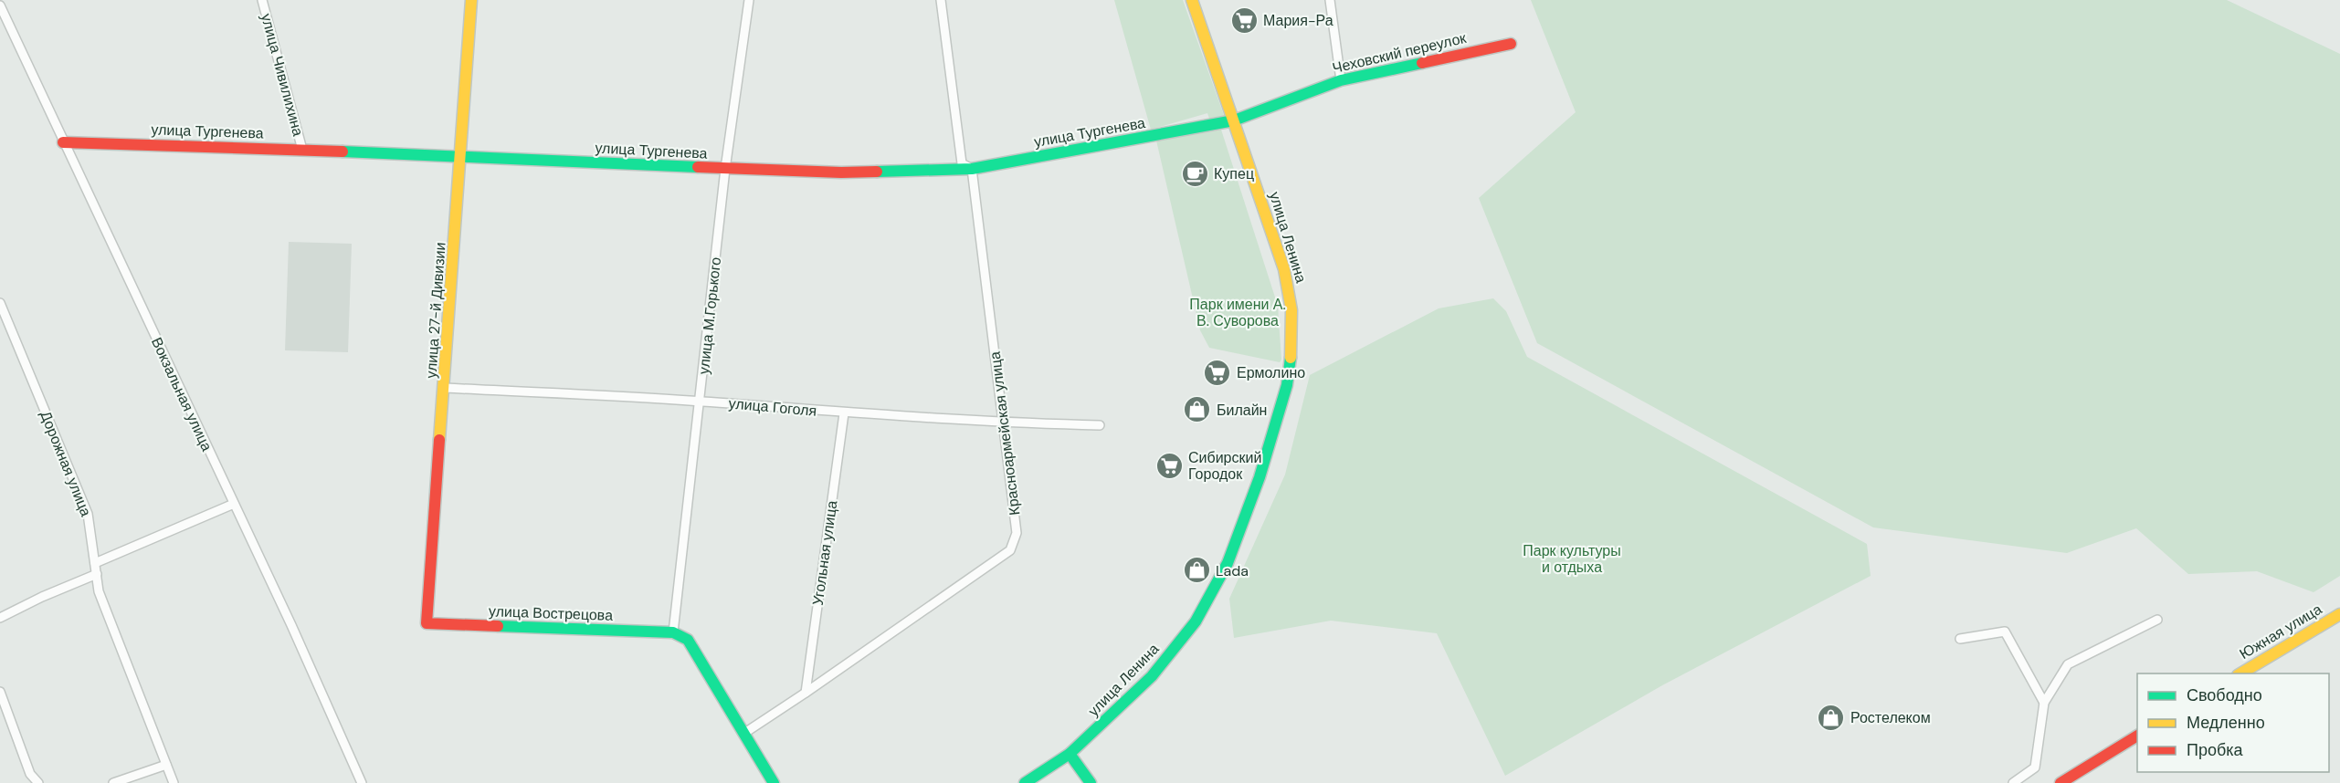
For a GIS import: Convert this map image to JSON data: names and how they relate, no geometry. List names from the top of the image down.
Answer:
{
  "streets": {
    "street": [
      "Чеховский переулок",
      "улица Чивилихина",
      "улица Тургенева",
      "улица Ленина",
      "улица 27-й Дивизии",
      "улица М.Горького",
      "Вокзальная улица",
      "улица Гоголя",
      "Красноармейская улица",
      "Дорожная улица",
      "Угольная улица",
      "улица Вострецова",
      "Южная улица"
    ]
  },
  "crossings": [
    ["Чеховский переулок", "улица Тургенева"],
    ["Чеховский переулок", "улица Ленина"],
    ["улица Чивилихина", "улица Тургенева"],
    ["улица Тургенева", "улица Ленина"],
    ["улица Тургенева", "улица 27-й Дивизии"],
    ["улица Тургенева", "улица М.Горького"],
    ["улица Тургенева", "Вокзальная улица"],
    ["улица Тургенева", "Красноармейская улица"],
    ["улица 27-й Дивизии", "улица Гоголя"],
    ["улица 27-й Дивизии", "улица Вострецова"],
    ["улица М.Горького", "улица Гоголя"],
    ["улица М.Горького", "улица Вострецова"],
    ["улица Гоголя", "Красноармейская улица"],
    ["улица Гоголя", "Угольная улица"],
    ["Красноармейская улица", "Угольная улица"]
  ],
  "parks": ["Парк имени А. В. Суворова", "Парк культуры и отдыха"],
  "places": {
    "supermarket": ["Мария-Ра", "Ермолино", "Сибирский Городок"],
    "cafe": ["Купец"],
    "shop": ["Билайн", "Lada", "Ростелеком"]
  },
  "legend": ["Свободно", "Медленно", "Пробка"]
}
